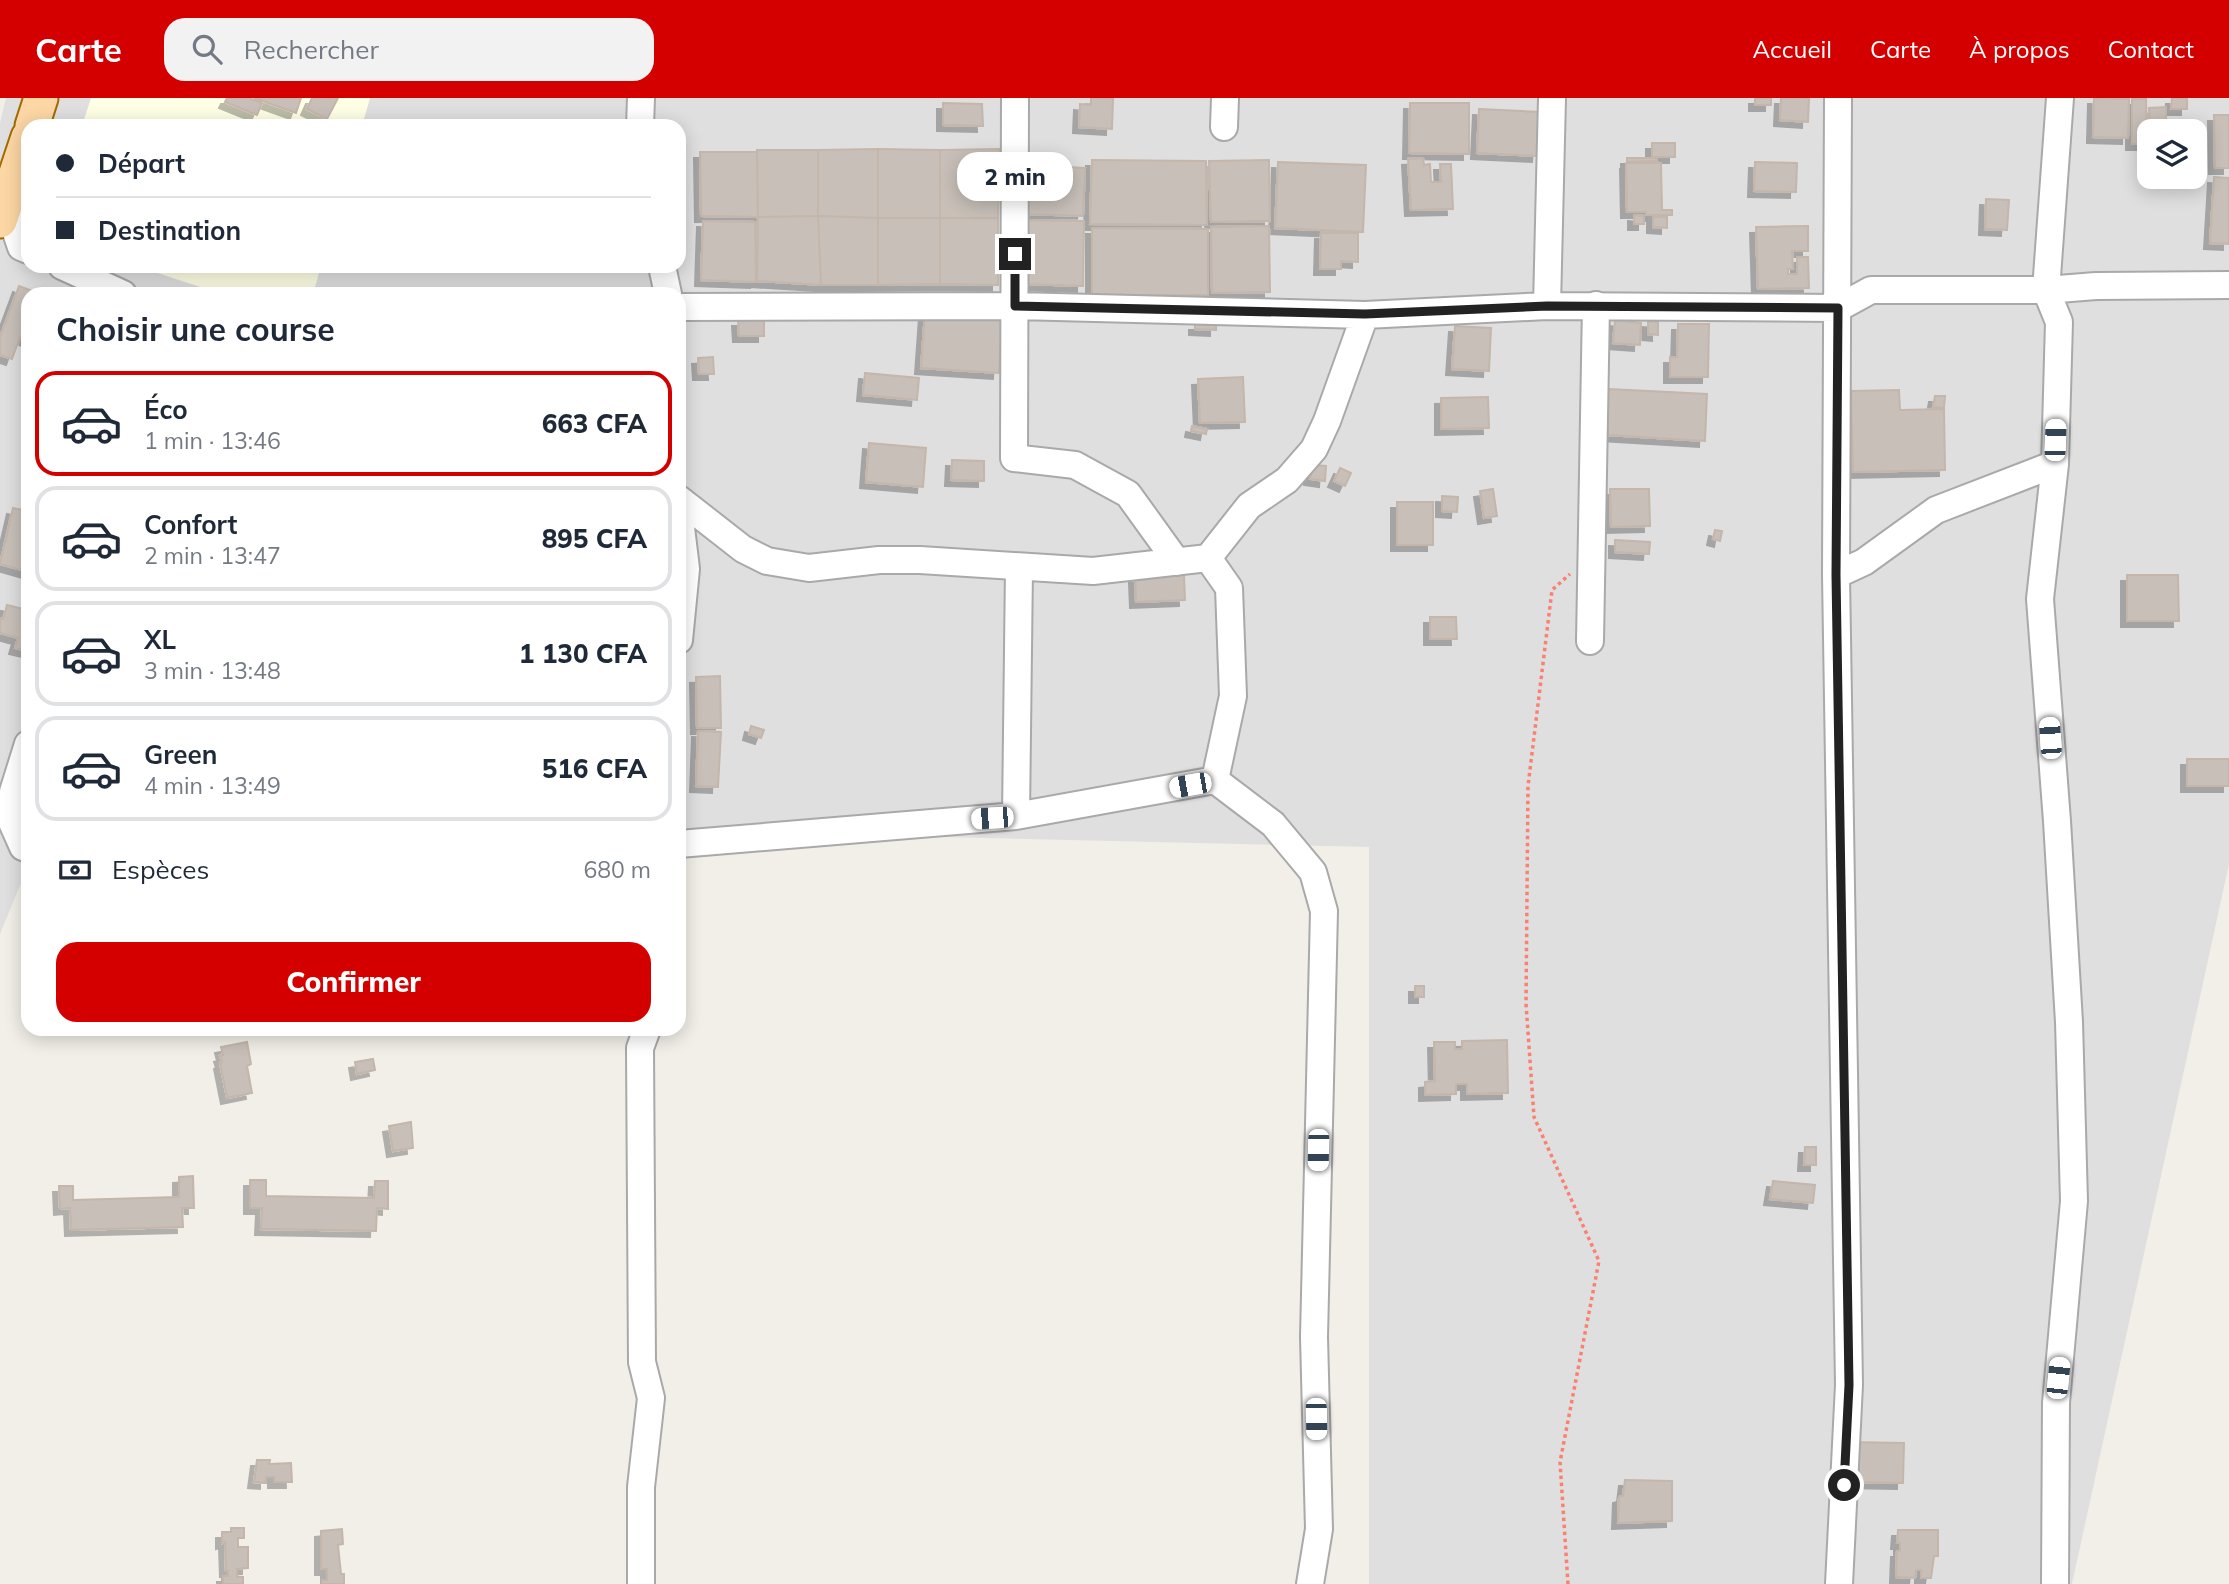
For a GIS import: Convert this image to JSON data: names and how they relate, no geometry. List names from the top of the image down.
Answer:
{
  "page": {
    "header": "Carte",
    "search": "Rechercher",
    "nav": [
      "Accueil",
      "Carte",
      "À propos",
      "Contact"
    ],
    "banner": ["Départ", "Destination"],
    "bubble": "2 min",
    "heading": "Choisir une course",
    "list": [
      {
        "name": "Éco",
        "note": "1 min · 13:46",
        "value": "663 CFA"
      },
      {
        "name": "Confort",
        "note": "2 min · 13:47",
        "value": "895 CFA"
      },
      {
        "name": "XL",
        "note": "3 min · 13:48",
        "value": "1 130 CFA"
      },
      {
        "name": "Green",
        "note": "4 min · 13:49",
        "value": "516 CFA"
      }
    ],
    "pay": ["Espèces", "680 m"],
    "buttons": "Confirmer"
  }
}
